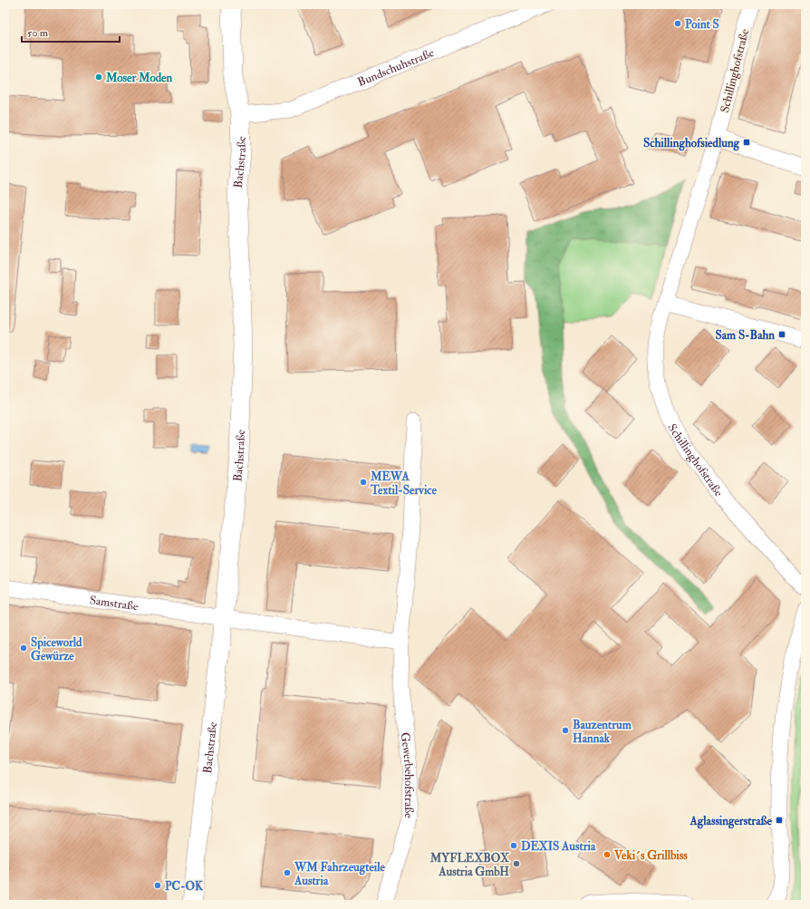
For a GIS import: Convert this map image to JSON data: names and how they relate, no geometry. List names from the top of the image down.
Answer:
{
  "streets": {
    "street": [
      "Bundschuhstraße",
      "Schillinghofstraße",
      "Bachstraße",
      "Samstraße",
      "Gewerbehofstraße"
    ]
  },
  "crossings": [
    ["Bundschuhstraße", "Bachstraße"],
    ["Bachstraße", "Samstraße"]
  ],
  "places": {
    "other": [
      "Point S",
      "Moser Moden",
      "MEWA Textil-Service",
      "Spiceworld Gewürze",
      "Bauzentrum Hannak",
      "DEXIS Austria",
      "Veki´s Grillbiss",
      "MYFLEXBOX Austria GmbH",
      "WM Fahrzeugteile Austria",
      "PC-OK"
    ],
    "transit": ["Schillinghofsiedlung", "Sam S-Bahn", "Aglassingerstraße"]
  },
  "scale_bar": "50 m"
}
